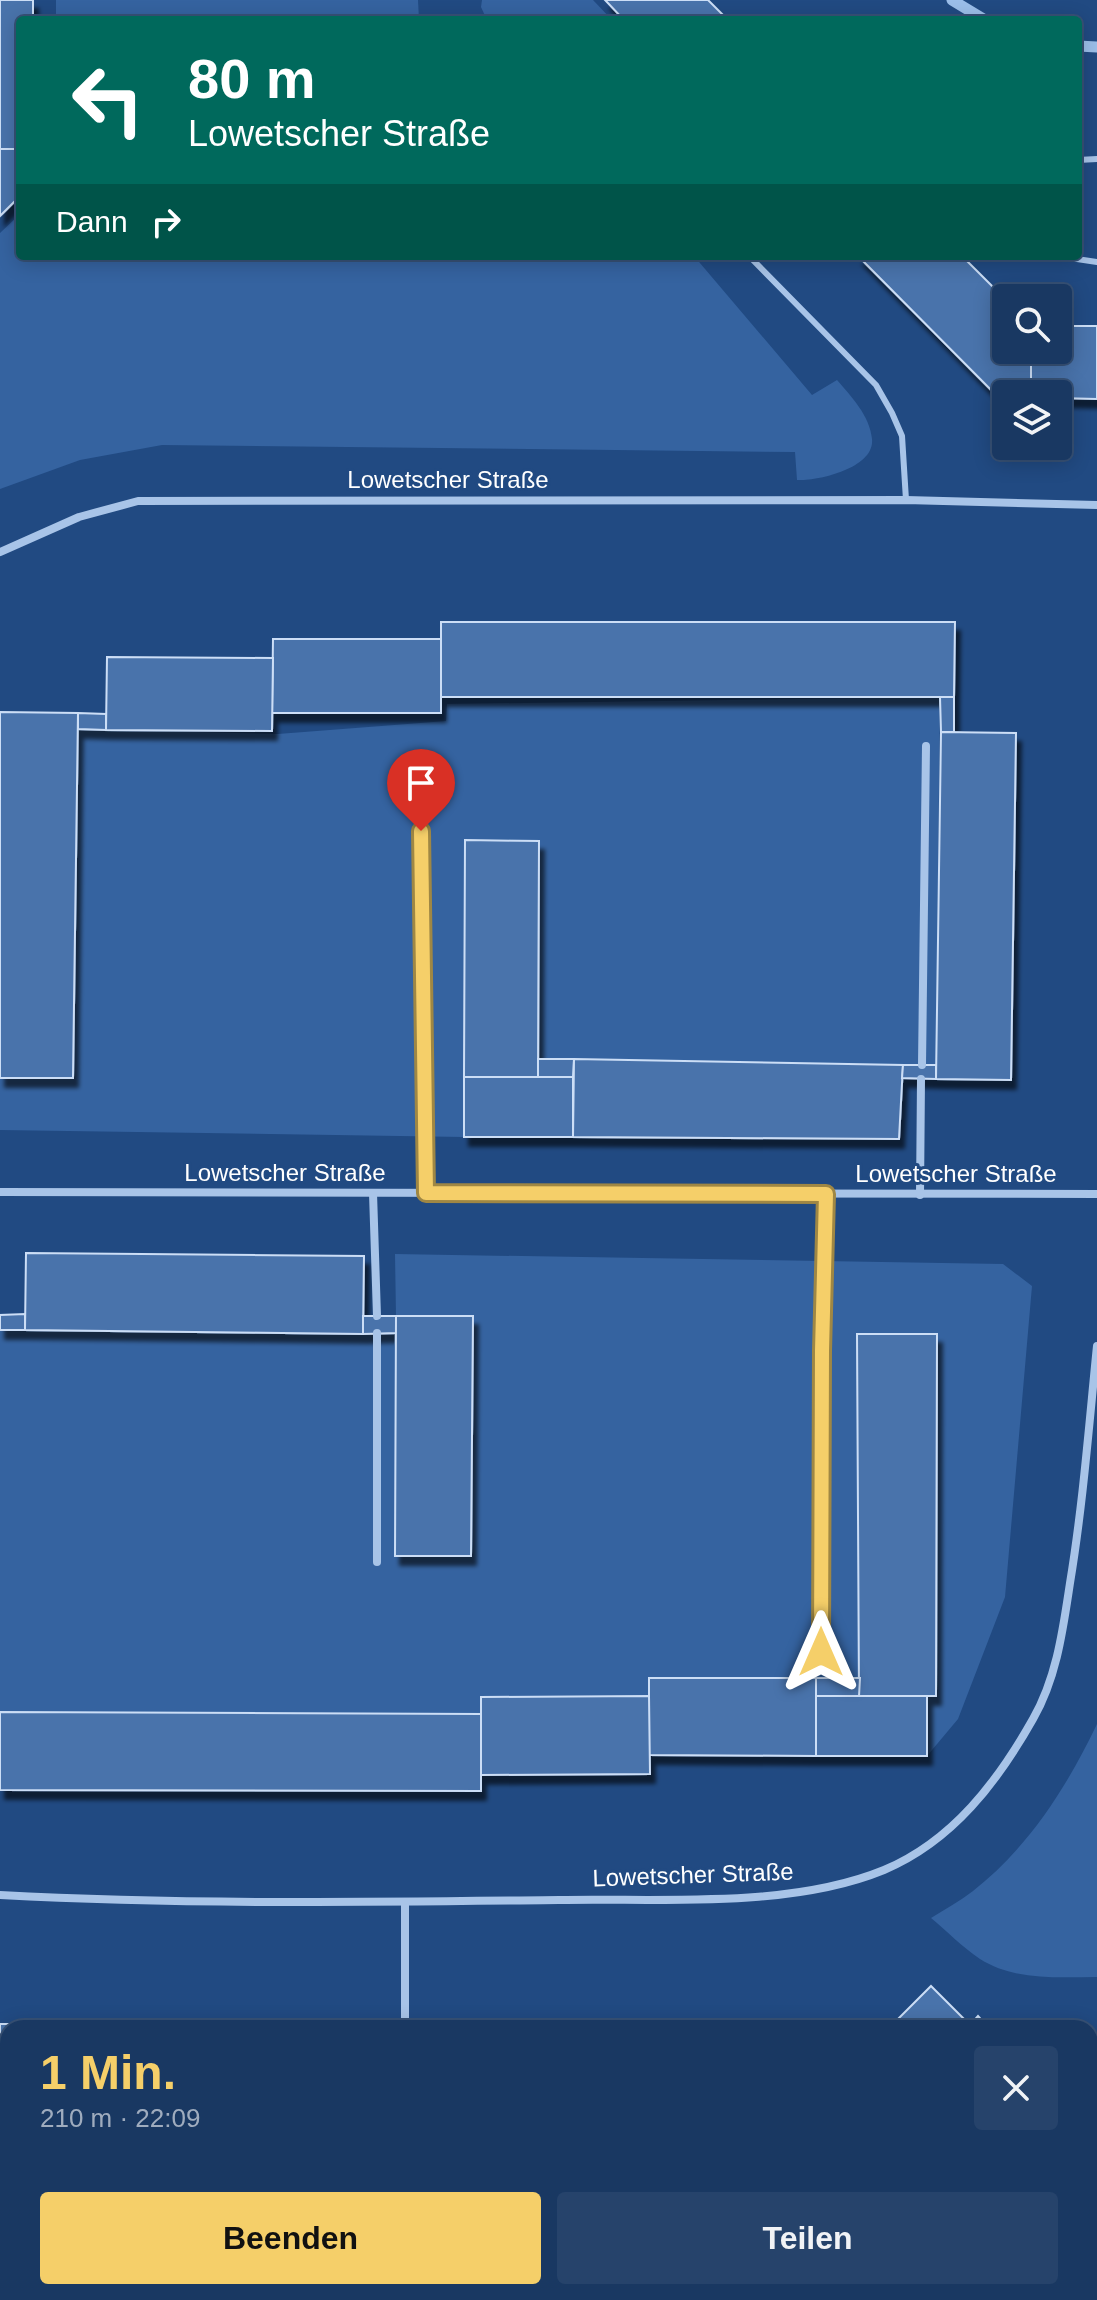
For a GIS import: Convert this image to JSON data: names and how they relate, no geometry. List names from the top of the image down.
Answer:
{
  "streets": {
    "street": ["Lowetscher Straße"]
  },
  "page": {
    "turn": ["80 m", "Lowetscher Straße"],
    "then": "Dann",
    "heading": ["1 Min.", "210 m · 22:09"],
    "buttons": ["Beenden", "Teilen"]
  }
}
